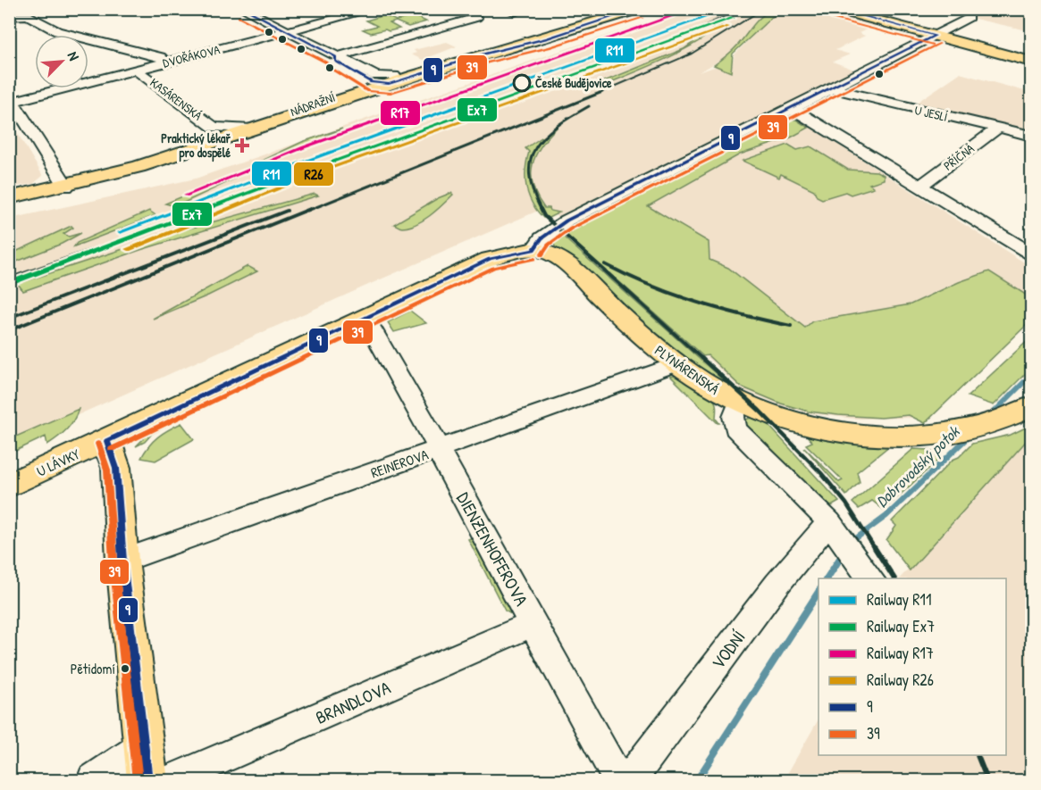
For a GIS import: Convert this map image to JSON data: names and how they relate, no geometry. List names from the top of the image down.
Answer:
{
  "streets": {
    "main road": ["NÁDRAŽNÍ", "PLYNÁRENSKÁ", "U LÁVKY"],
    "street": [
      "DVOŘÁKOVA",
      "KASÁRENSKÁ",
      "U JESLÍ",
      "PŘÍČNÁ",
      "REINEROVA",
      "DIENZENHOFEROVA",
      "VODNÍ",
      "BRANDLOVA"
    ]
  },
  "crossings": [
    ["DVOŘÁKOVA", "KASÁRENSKÁ"],
    ["KASÁRENSKÁ", "NÁDRAŽNÍ"],
    ["U JESLÍ", "PŘÍČNÁ"],
    ["PLYNÁRENSKÁ", "U LÁVKY"],
    ["PLYNÁRENSKÁ", "REINEROVA"],
    ["U LÁVKY", "DIENZENHOFEROVA"],
    ["REINEROVA", "DIENZENHOFEROVA"],
    ["DIENZENHOFEROVA", "BRANDLOVA"]
  ],
  "water": ["Dobrovodský potok"],
  "places": {
    "other": ["České Budějovice", "Pětidomí"],
    "health": ["Praktický lékař pro dospělé"]
  },
  "lines": [
    "rail line R11",
    "rail line R17",
    "transit line 9",
    "transit line 39",
    "rail line Ex7",
    "rail line R26"
  ],
  "legend": [
    "Railway R11",
    "Railway Ex7",
    "Railway R17",
    "Railway R26",
    "9",
    "39"
  ],
  "north": "top right"
}
